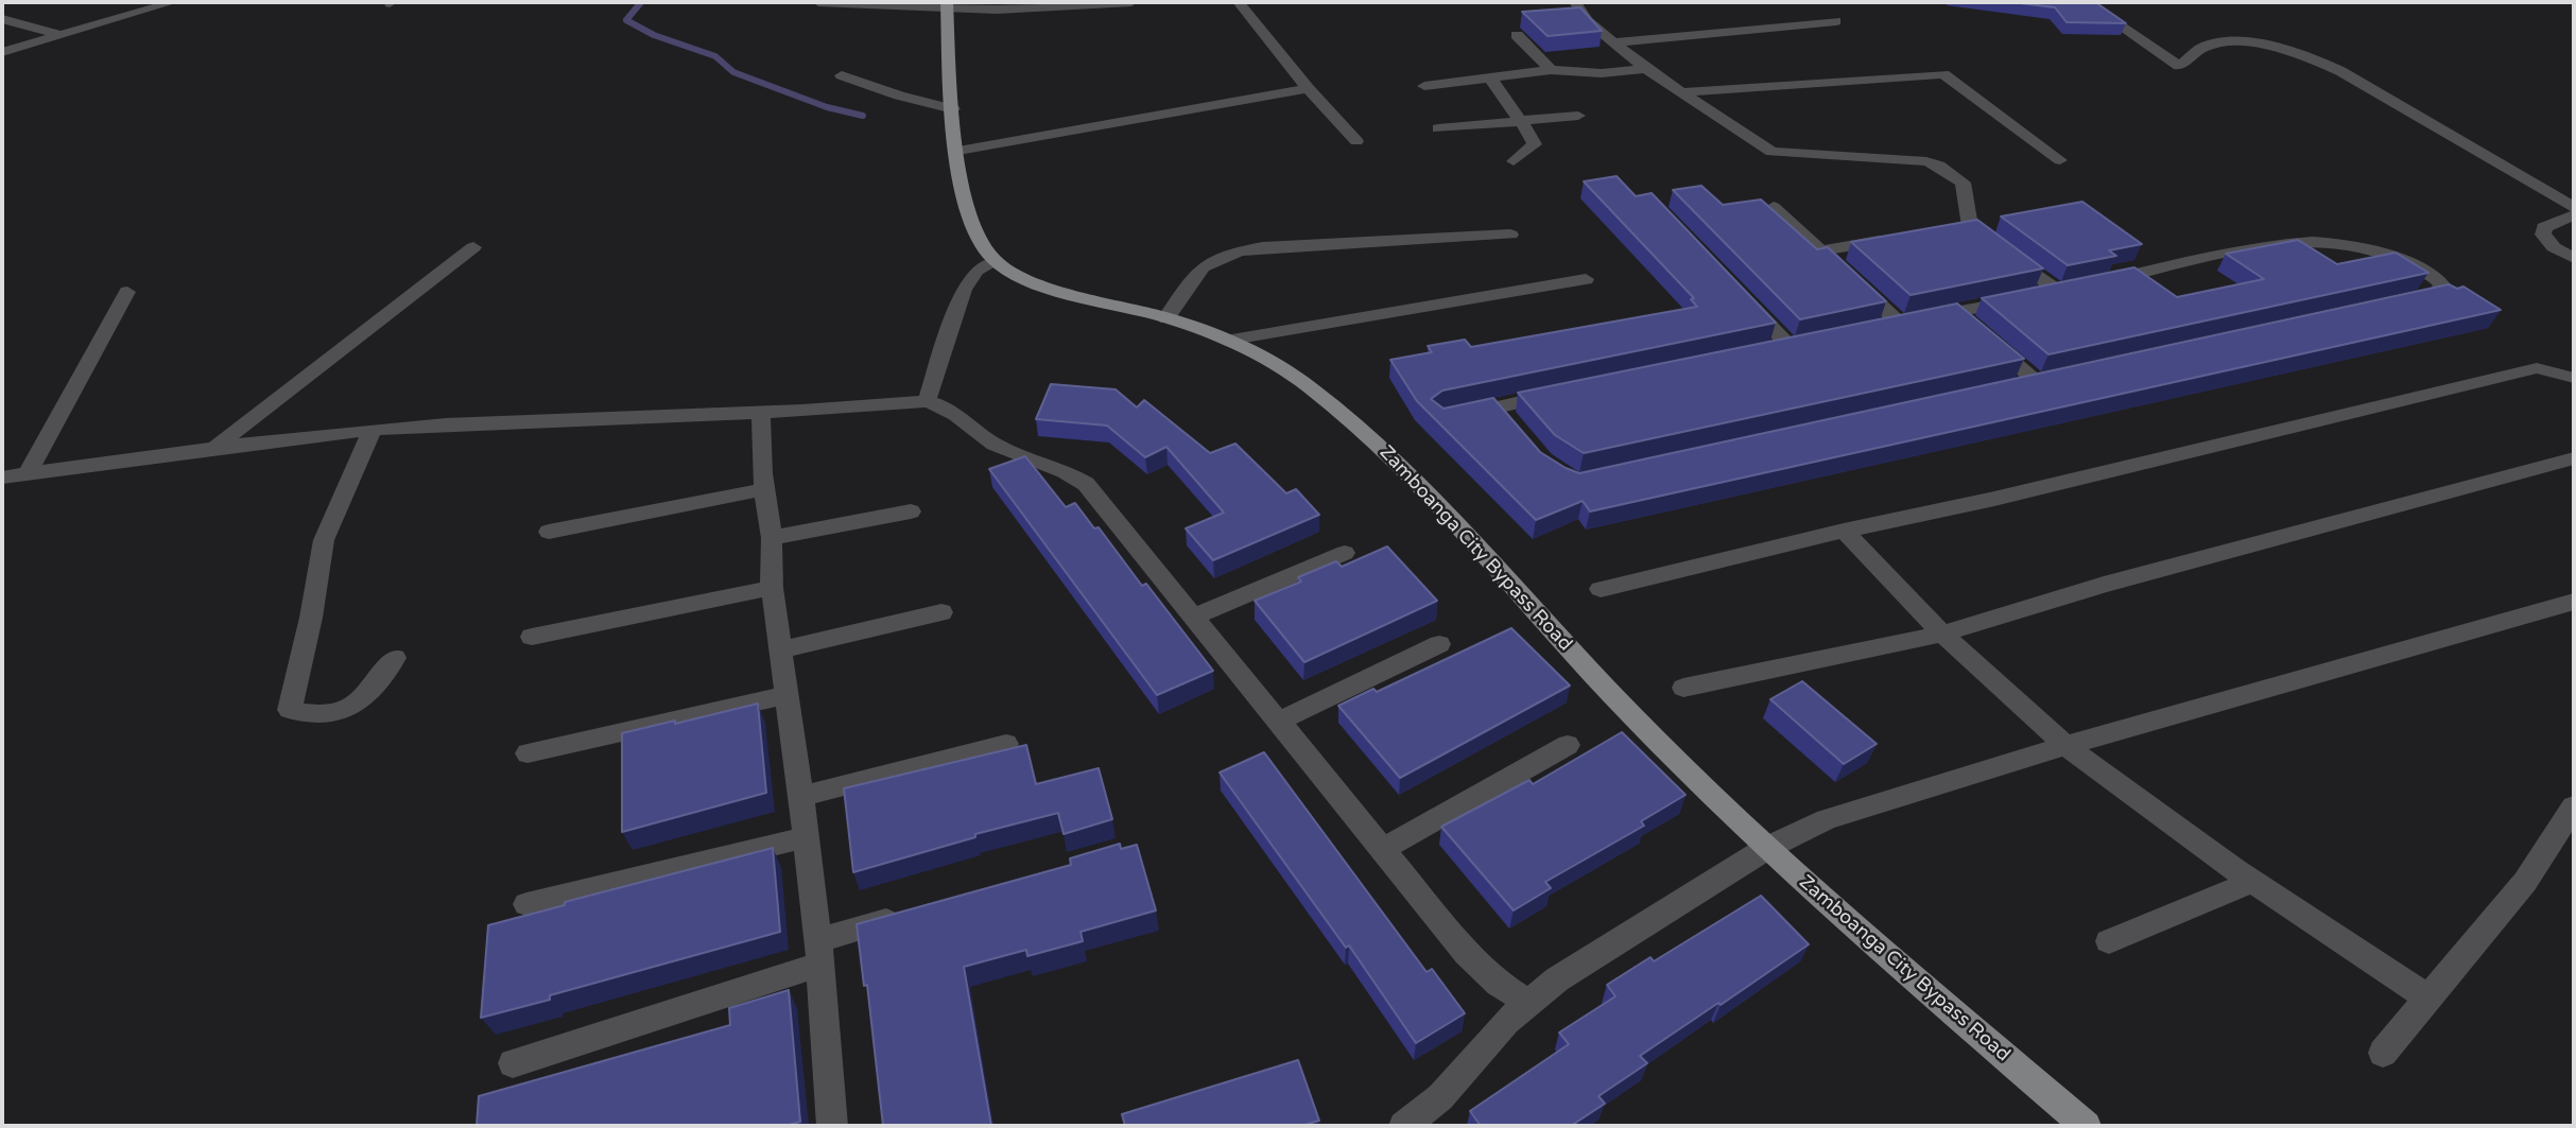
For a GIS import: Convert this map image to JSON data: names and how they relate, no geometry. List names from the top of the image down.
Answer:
{
  "streets": {
    "main road": ["Zamboanga City Bypass Road"]
  }
}
